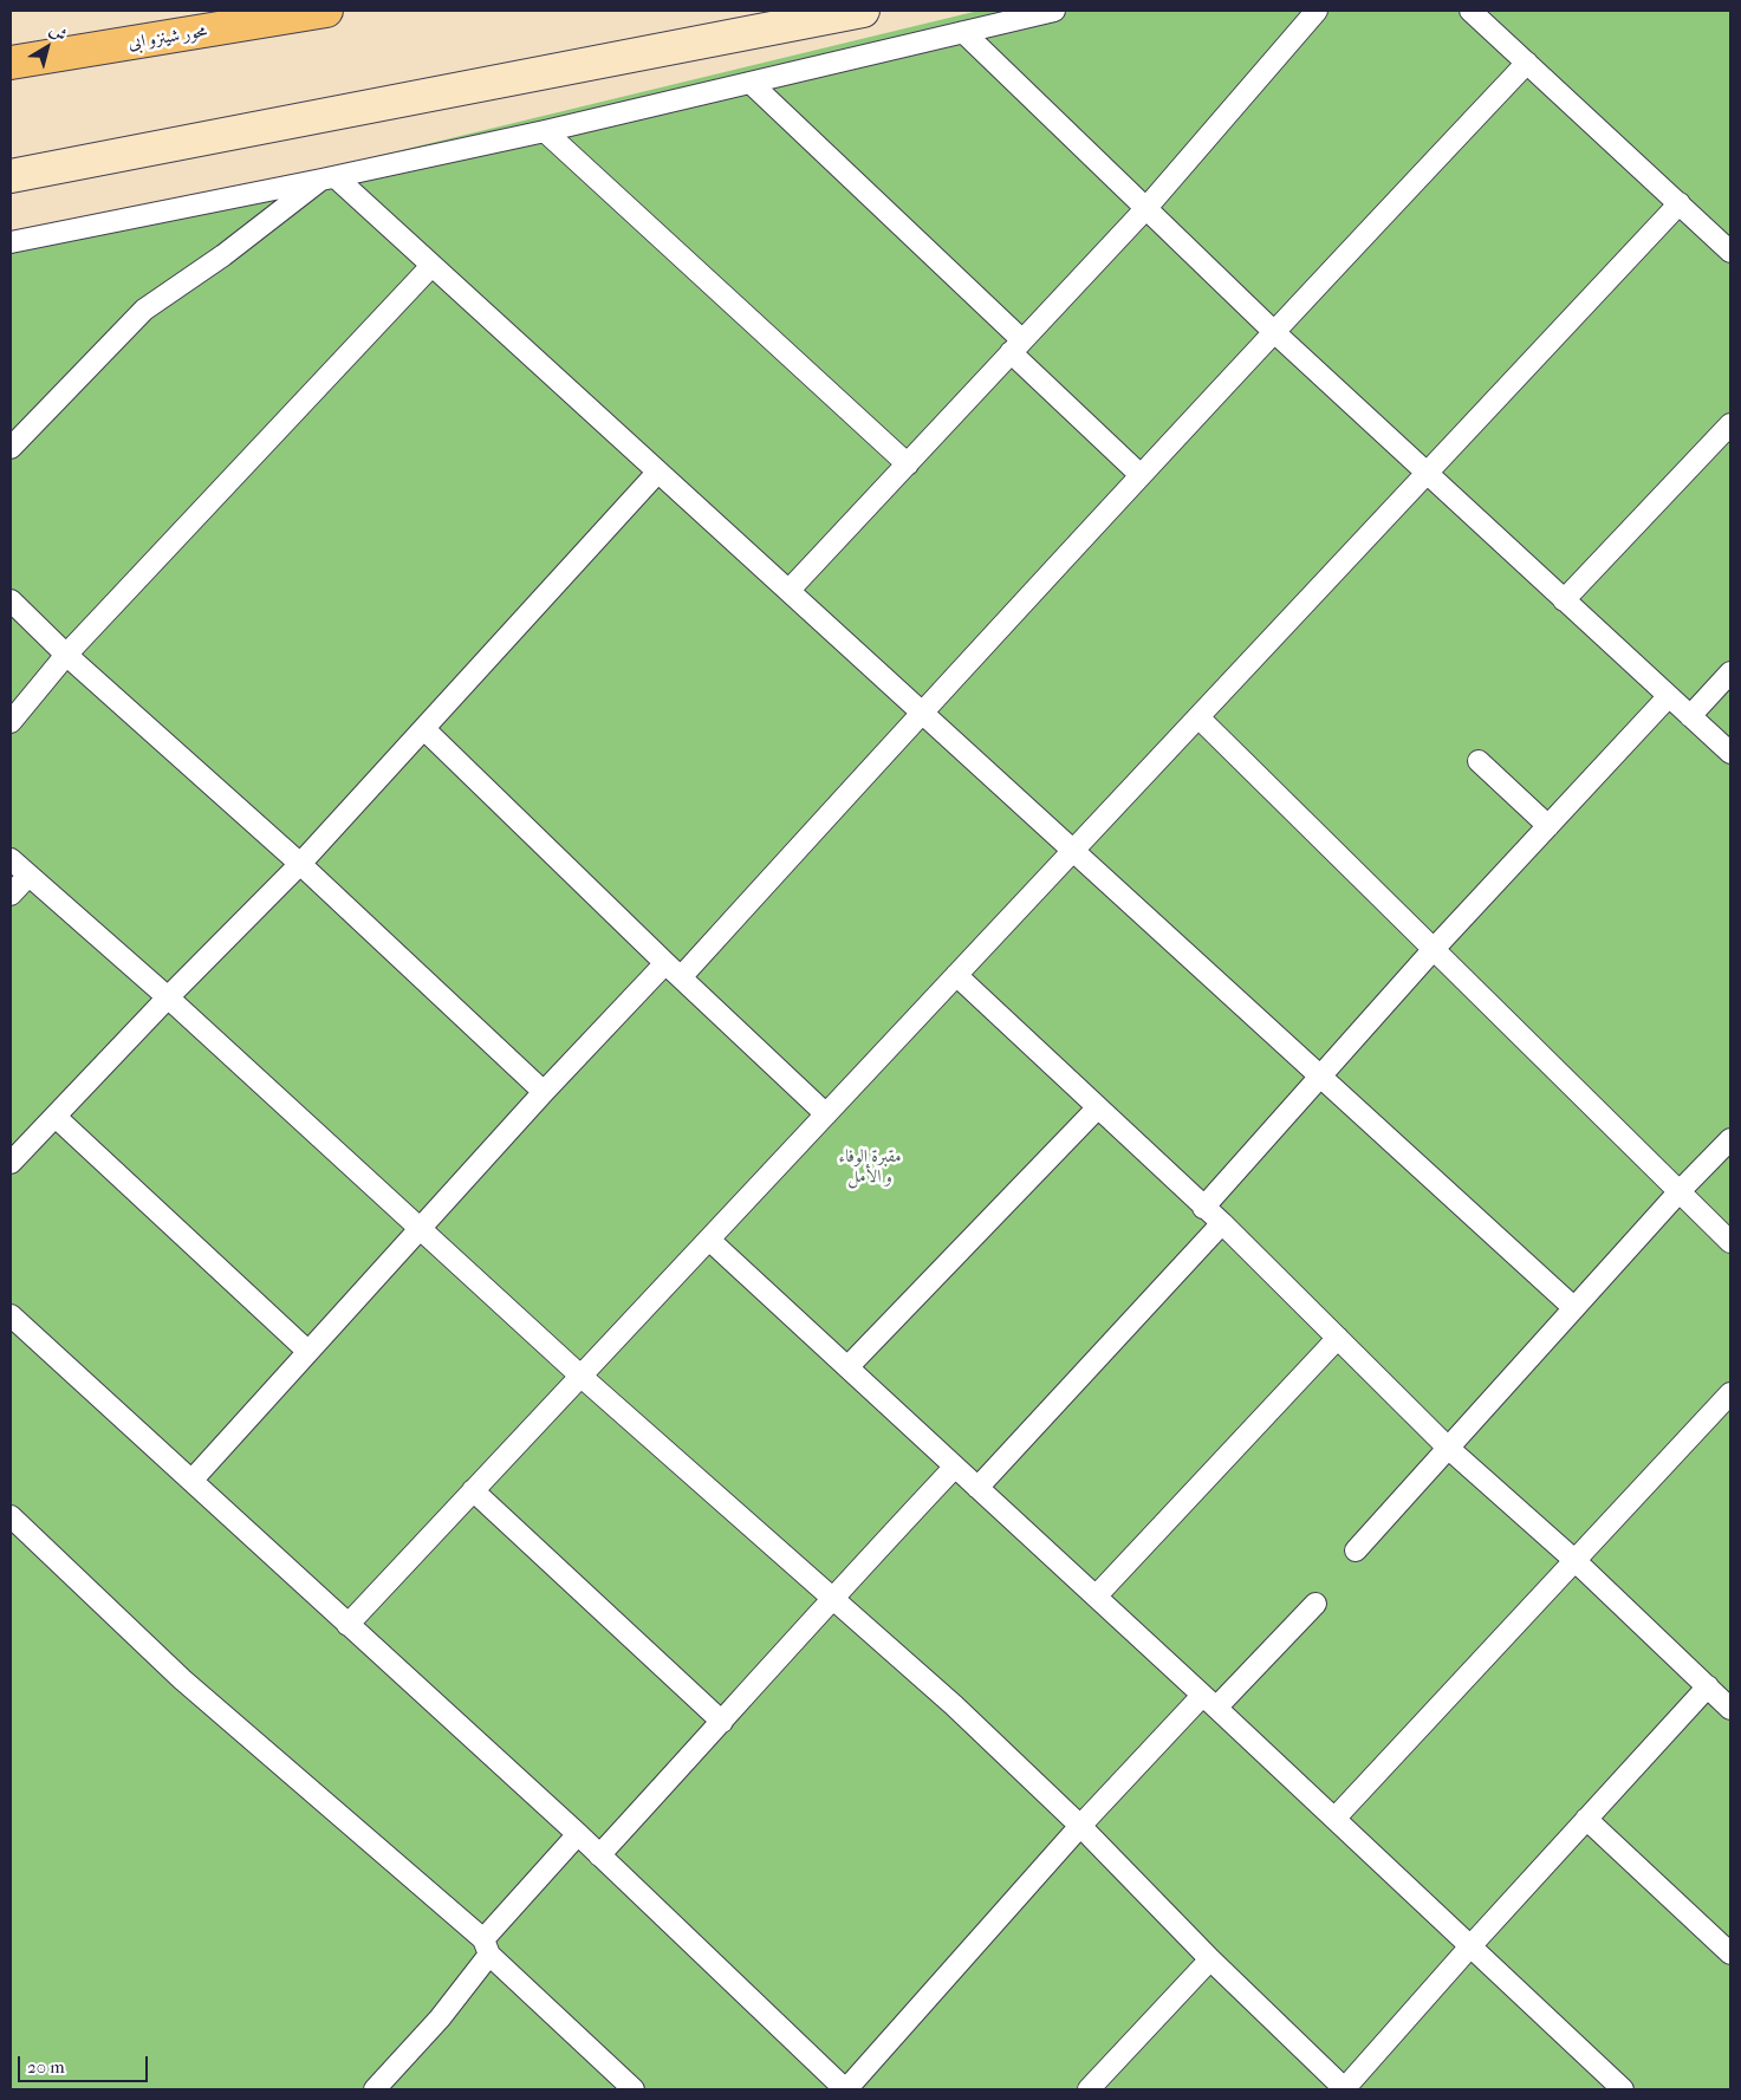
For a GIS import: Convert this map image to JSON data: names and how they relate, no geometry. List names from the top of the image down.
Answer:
{
  "streets": {
    "main road": ["محور شينزو ابى"]
  },
  "parks": ["مقبرة الوفاء و الأمل"],
  "scale_bar": "20 m",
  "north": "top right"
}
